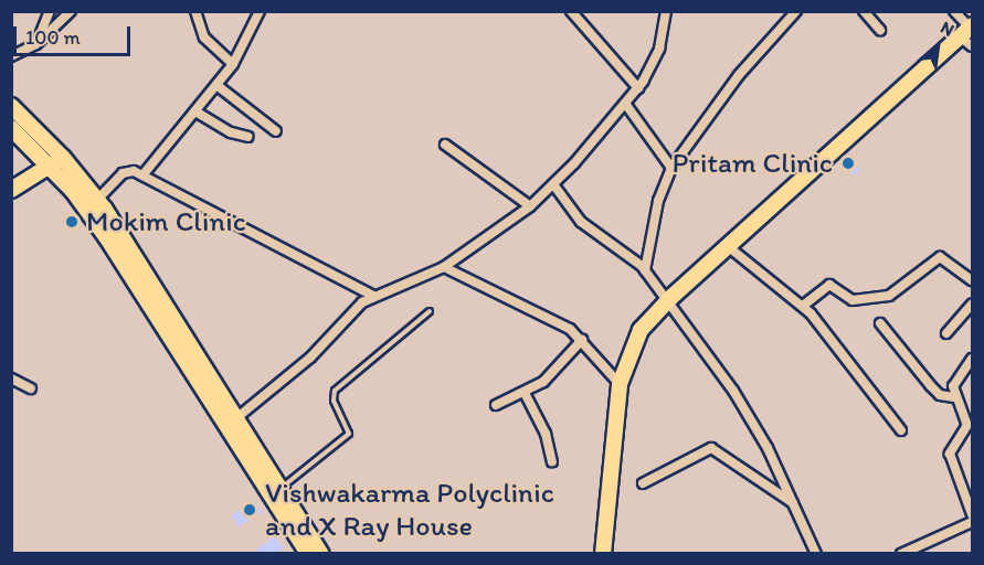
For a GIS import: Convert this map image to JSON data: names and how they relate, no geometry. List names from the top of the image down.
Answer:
{
  "places": ["Pritam Clinic", "Mokim Clinic", "Vishwakarma Polyclinic and X Ray House"],
  "scale_bar": "100 m",
  "north": "top right"
}
